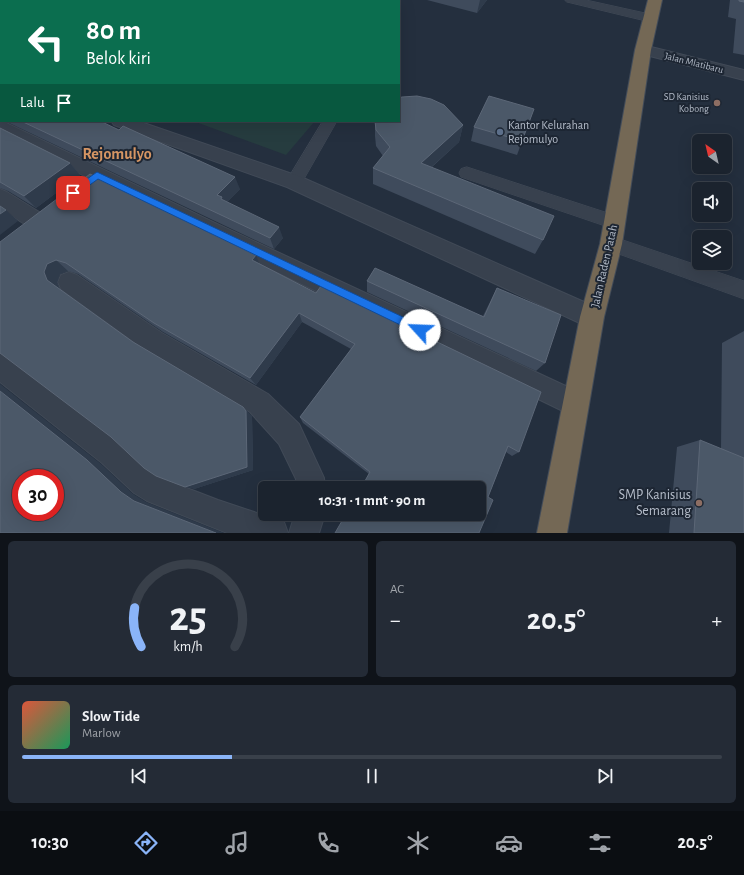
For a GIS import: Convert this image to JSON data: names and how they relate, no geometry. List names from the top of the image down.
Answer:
{
  "streets": {
    "highway": ["Jalan Raden Patah"],
    "street": ["Jalan Mlatibaru"]
  },
  "crossings": [
    ["Jalan Mlatibaru", "Jalan Raden Patah"]
  ],
  "districts": ["Rejomulyo"],
  "places": ["SD Kanisius Kobong", "Kantor Kelurahan Rejomulyo", "SMP Kanisius Semarang"],
  "north": "top left",
  "page": {
    "turn": ["80 m", "Belok kiri"],
    "then": "Lalu",
    "limit": "30",
    "trip": "10:31 · 1 mnt · 90 m",
    "tile": "AC",
    "heat": ["−", "20.5°", "+"],
    "song": ["Slow Tide", "Marlow"],
    "tabs": ["10:30", "20.5°"],
    "gauge": ["25", "km/h"]
  }
}
